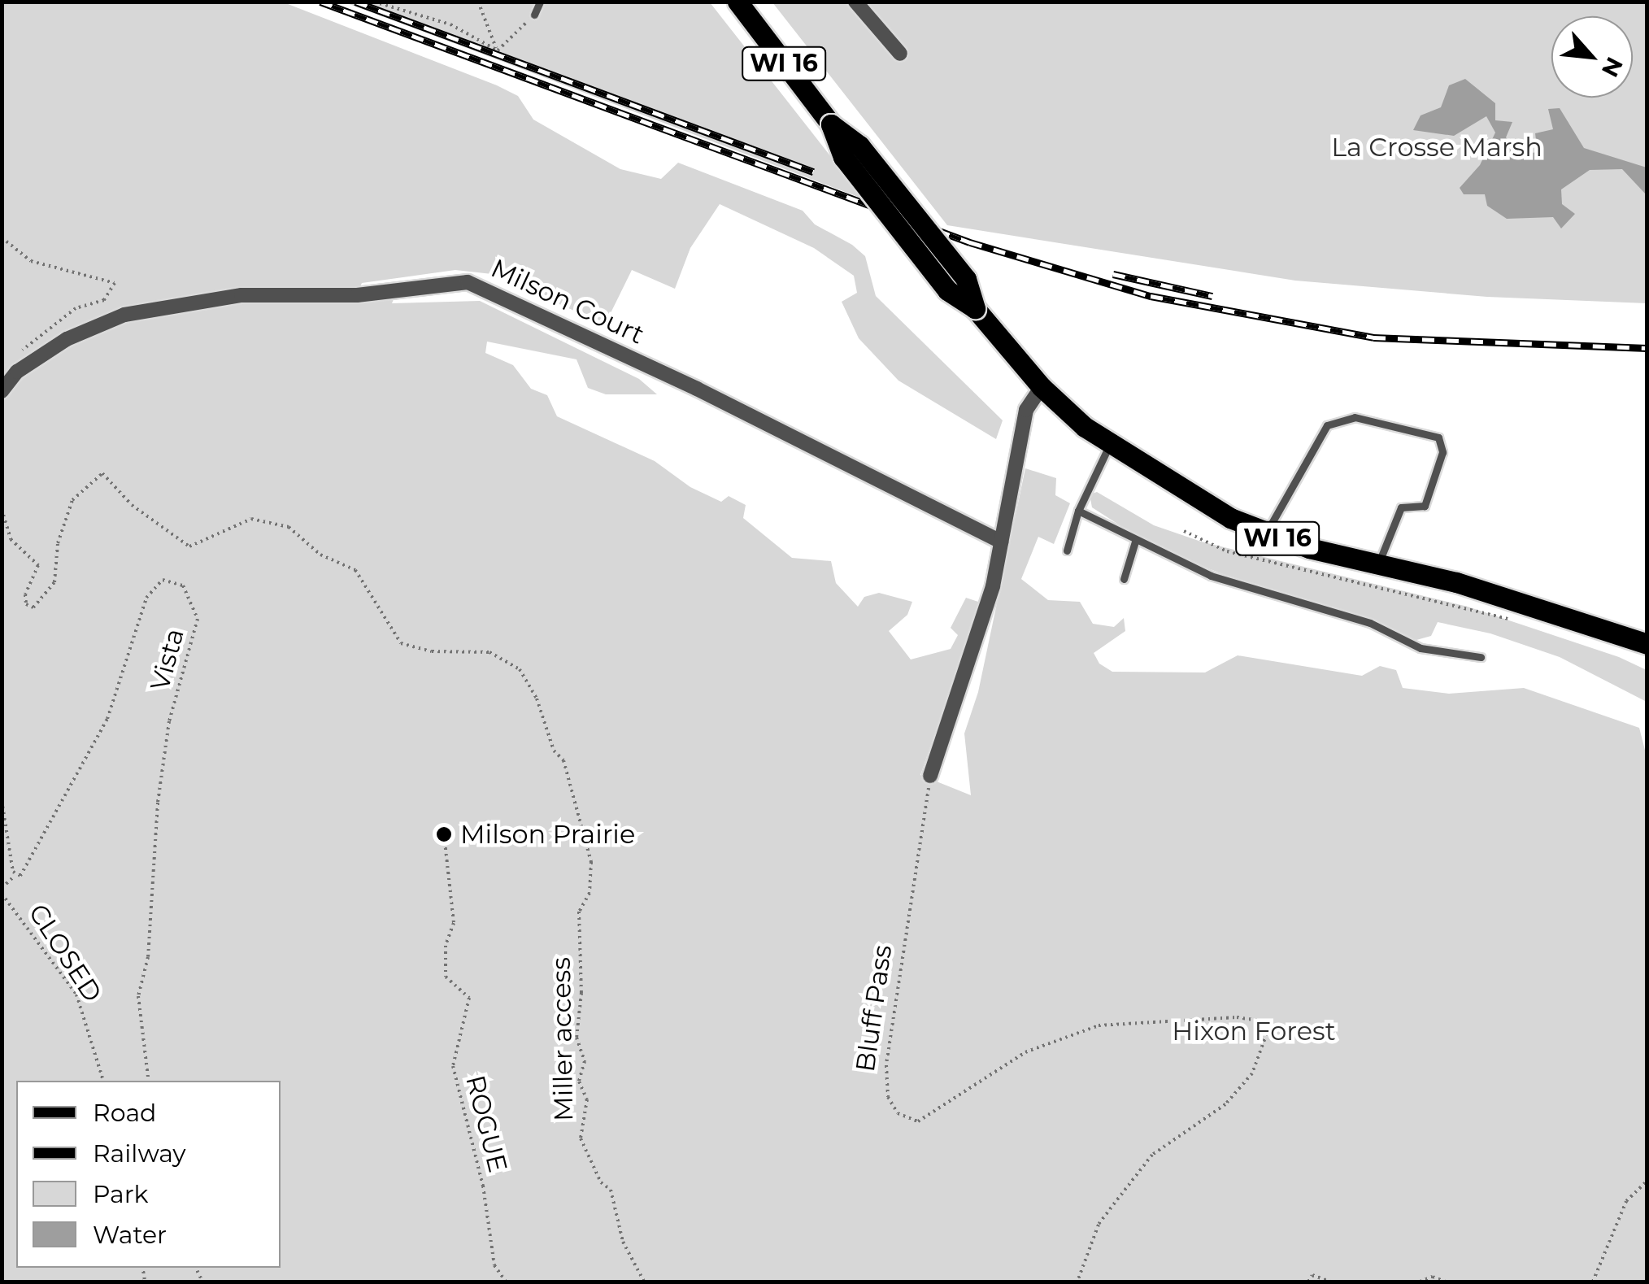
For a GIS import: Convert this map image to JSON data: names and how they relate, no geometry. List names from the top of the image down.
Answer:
{
  "streets": {
    "main road": ["WI 16"],
    "street": ["Milson Court"],
    "path": [
      "Vista",
      "CLOSED",
      "Bluff Pass",
      "Miller access",
      "ROGUE"
    ]
  },
  "crossings": [
    ["Vista", "CLOSED"]
  ],
  "parks": ["La Crosse Marsh", "Hixon Forest"],
  "places": ["Milson Prairie"],
  "legend": [
    "Road",
    "Railway",
    "Park",
    "Water"
  ],
  "north": "bottom right"
}
